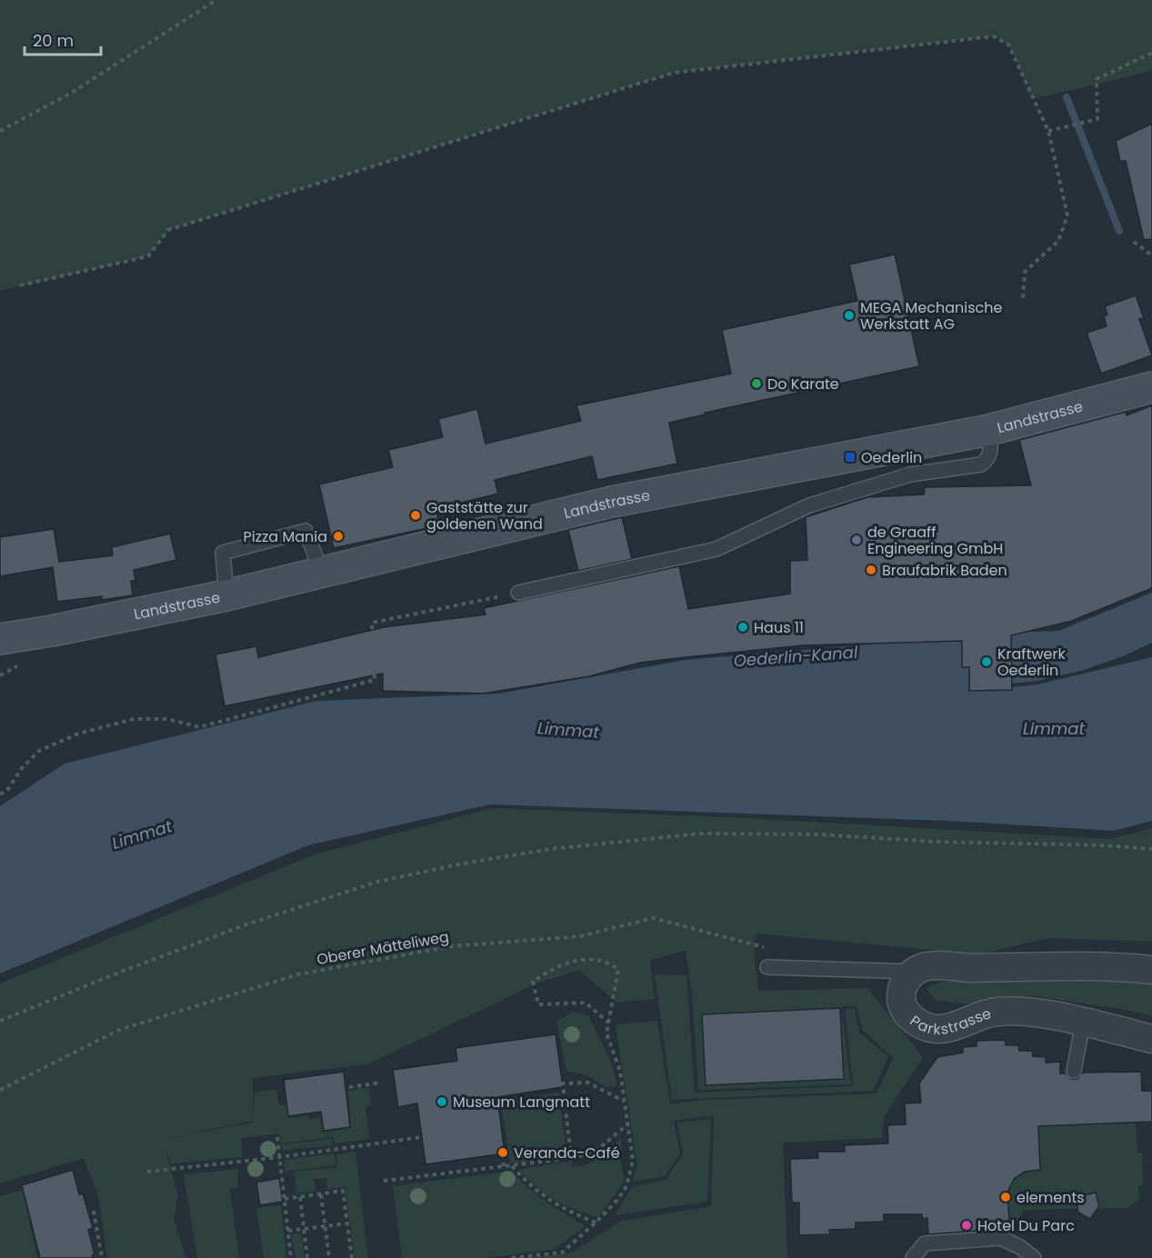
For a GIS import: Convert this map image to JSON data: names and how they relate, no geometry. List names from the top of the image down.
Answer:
{
  "streets": {
    "main road": ["Landstrasse"],
    "street": ["Parkstrasse"],
    "path": ["Oberer Mätteliweg"]
  },
  "water": ["Oederlin-Kanal", "Limmat"],
  "places": {
    "other": [
      "MEGA Mechanische Werkstatt AG",
      "Do Karate",
      "Gaststätte zur goldenen Wand",
      "Pizza Mania",
      "de Graaff Engineering GmbH",
      "Braufabrik Baden",
      "Haus 11",
      "Kraftwerk Oederlin",
      "Museum Langmatt",
      "Veranda-Café",
      "elements",
      "Hotel Du Parc"
    ],
    "transit": ["Oederlin"]
  },
  "scale_bar": "20 m"
}
